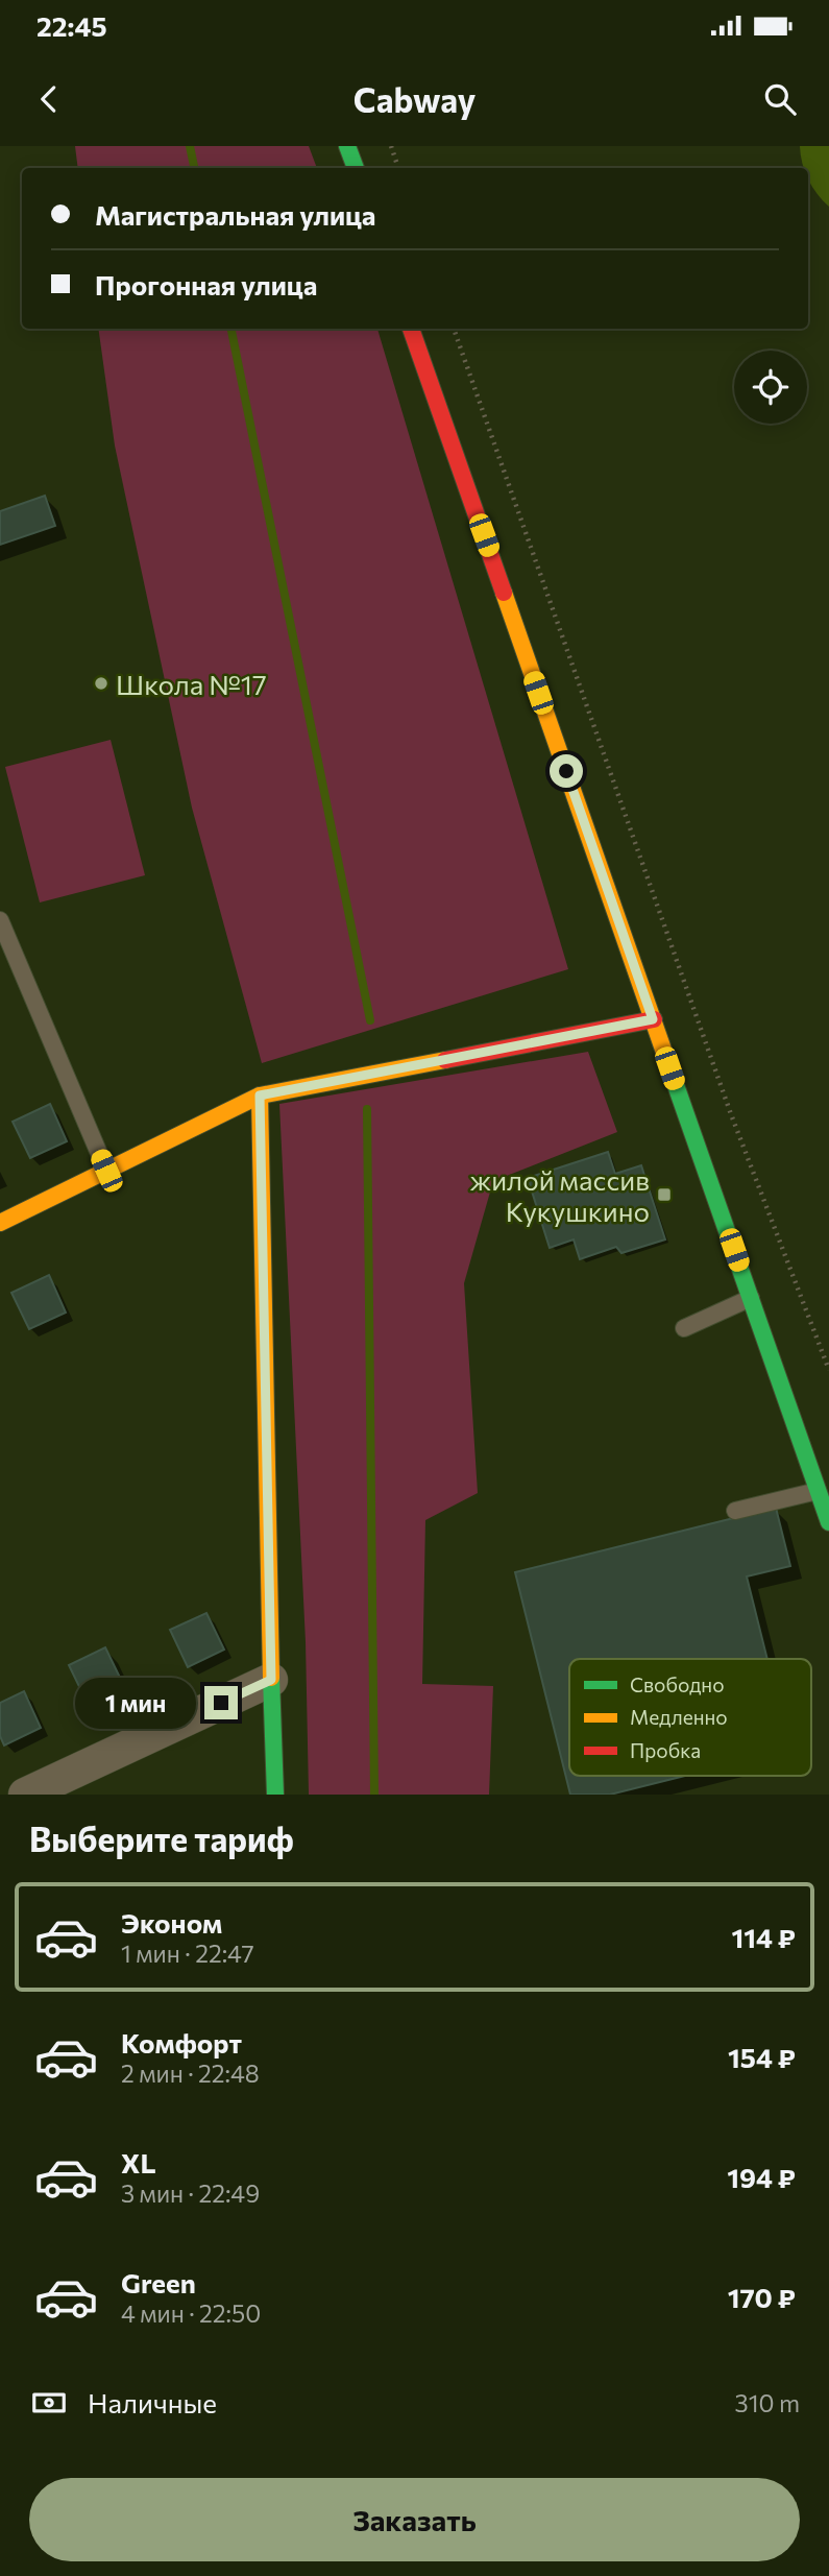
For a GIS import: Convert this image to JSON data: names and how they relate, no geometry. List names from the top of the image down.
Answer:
{
  "places": {
    "other": ["Школа №17"],
    "transit": ["жилой массив Кукушкино"]
  },
  "legend": ["Свободно", "Медленно", "Пробка"],
  "page": {
    "status": "22:45",
    "header": "Cabway",
    "banner": ["Магистральная улица", "Прогонная улица"],
    "bubble": "1 мин",
    "heading": "Выберите тариф",
    "list": [
      {
        "name": "Эконом",
        "note": "1 мин · 22:47",
        "value": "114 ₽"
      },
      {
        "name": "Комфорт",
        "note": "2 мин · 22:48",
        "value": "154 ₽"
      },
      {
        "name": "XL",
        "note": "3 мин · 22:49",
        "value": "194 ₽"
      },
      {
        "name": "Green",
        "note": "4 мин · 22:50",
        "value": "170 ₽"
      }
    ],
    "pay": ["Наличные", "310 m"],
    "buttons": "Заказать"
  }
}
